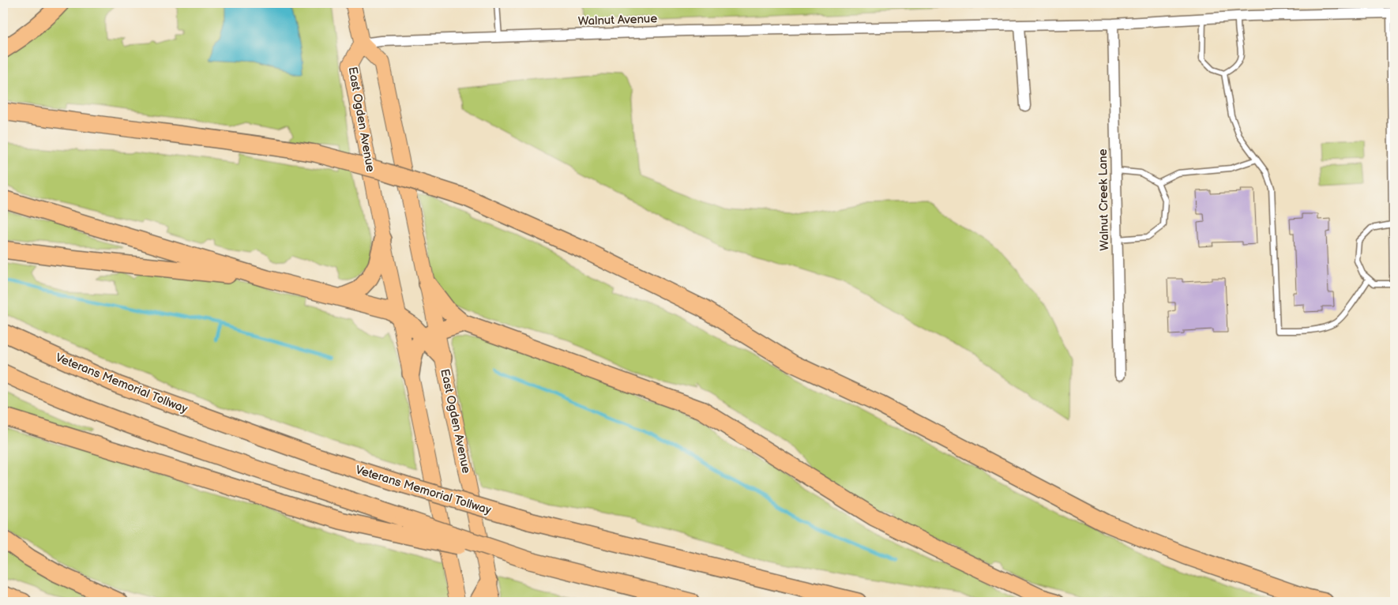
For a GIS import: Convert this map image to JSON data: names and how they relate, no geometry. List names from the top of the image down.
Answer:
{
  "streets": {
    "highway": ["Veterans Memorial Tollway"],
    "main road": ["East Ogden Avenue"],
    "street": ["Walnut Avenue", "Walnut Creek Lane"]
  },
  "crossings": [
    ["Walnut Avenue", "East Ogden Avenue"],
    ["Walnut Avenue", "Walnut Creek Lane"]
  ]
}
